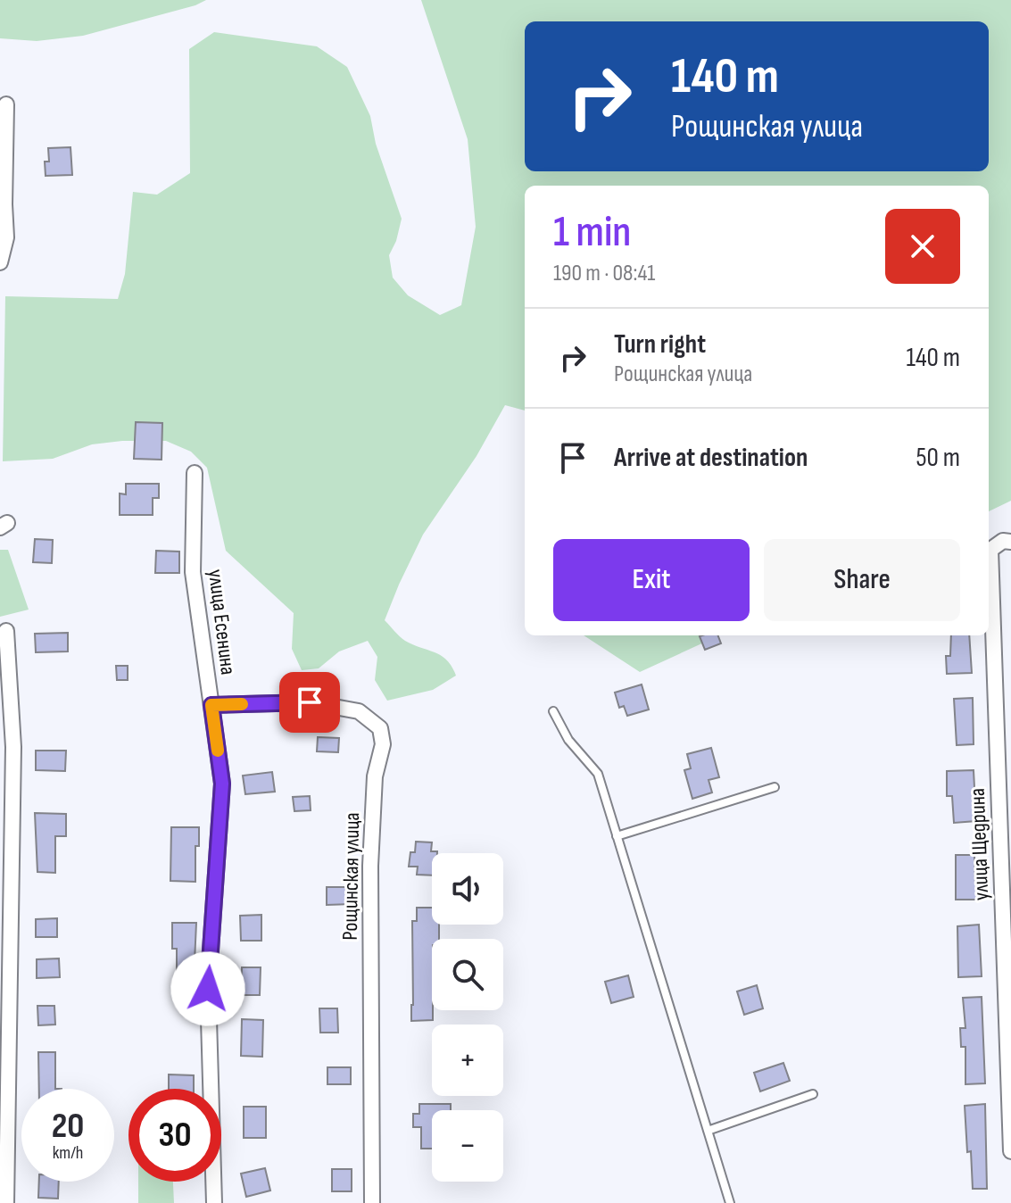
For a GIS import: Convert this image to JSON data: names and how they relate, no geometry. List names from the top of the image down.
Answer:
{
  "streets": {
    "street": ["улица Есенина", "улица Щедрина", "Рощинская улица"]
  },
  "crossings": [
    ["улица Есенина", "Рощинская улица"]
  ],
  "page": {
    "turn": ["140 m", "Рощинская улица"],
    "heading": ["1 min", "190 m · 08:41"],
    "list": [
      {
        "name": "Turn right",
        "note": "Рощинская улица",
        "value": "140 m"
      },
      {
        "name": "Arrive at destination",
        "value": "50 m"
      }
    ],
    "buttons": ["Exit", "Share"],
    "map_buttons": ["+", "−"],
    "speed": "20 km/h",
    "limit": "30"
  }
}
